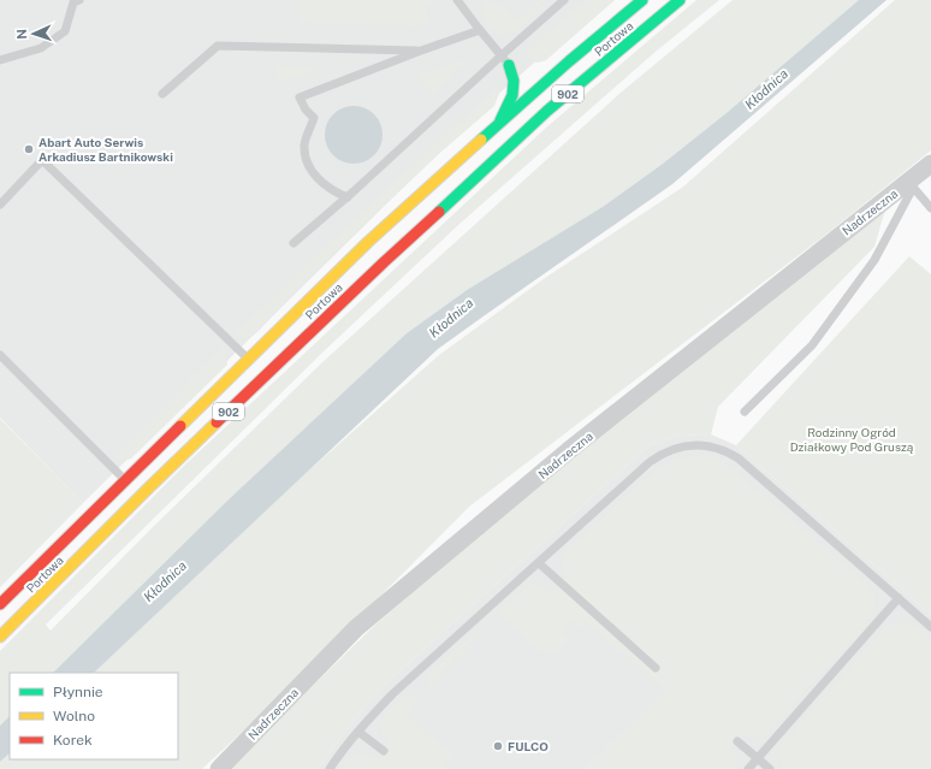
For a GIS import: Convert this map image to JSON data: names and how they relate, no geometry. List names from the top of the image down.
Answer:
{
  "streets": {
    "main road": ["Portowa", "902"],
    "street": ["Nadrzeczna"]
  },
  "water": ["Kłodnica"],
  "parks": ["Rodzinny Ogród Działkowy Pod Gruszą"],
  "places": ["Abart Auto Serwis Arkadiusz Bartnikowski", "FULCO"],
  "legend": ["Płynnie", "Wolno", "Korek"],
  "north": "left"
}
